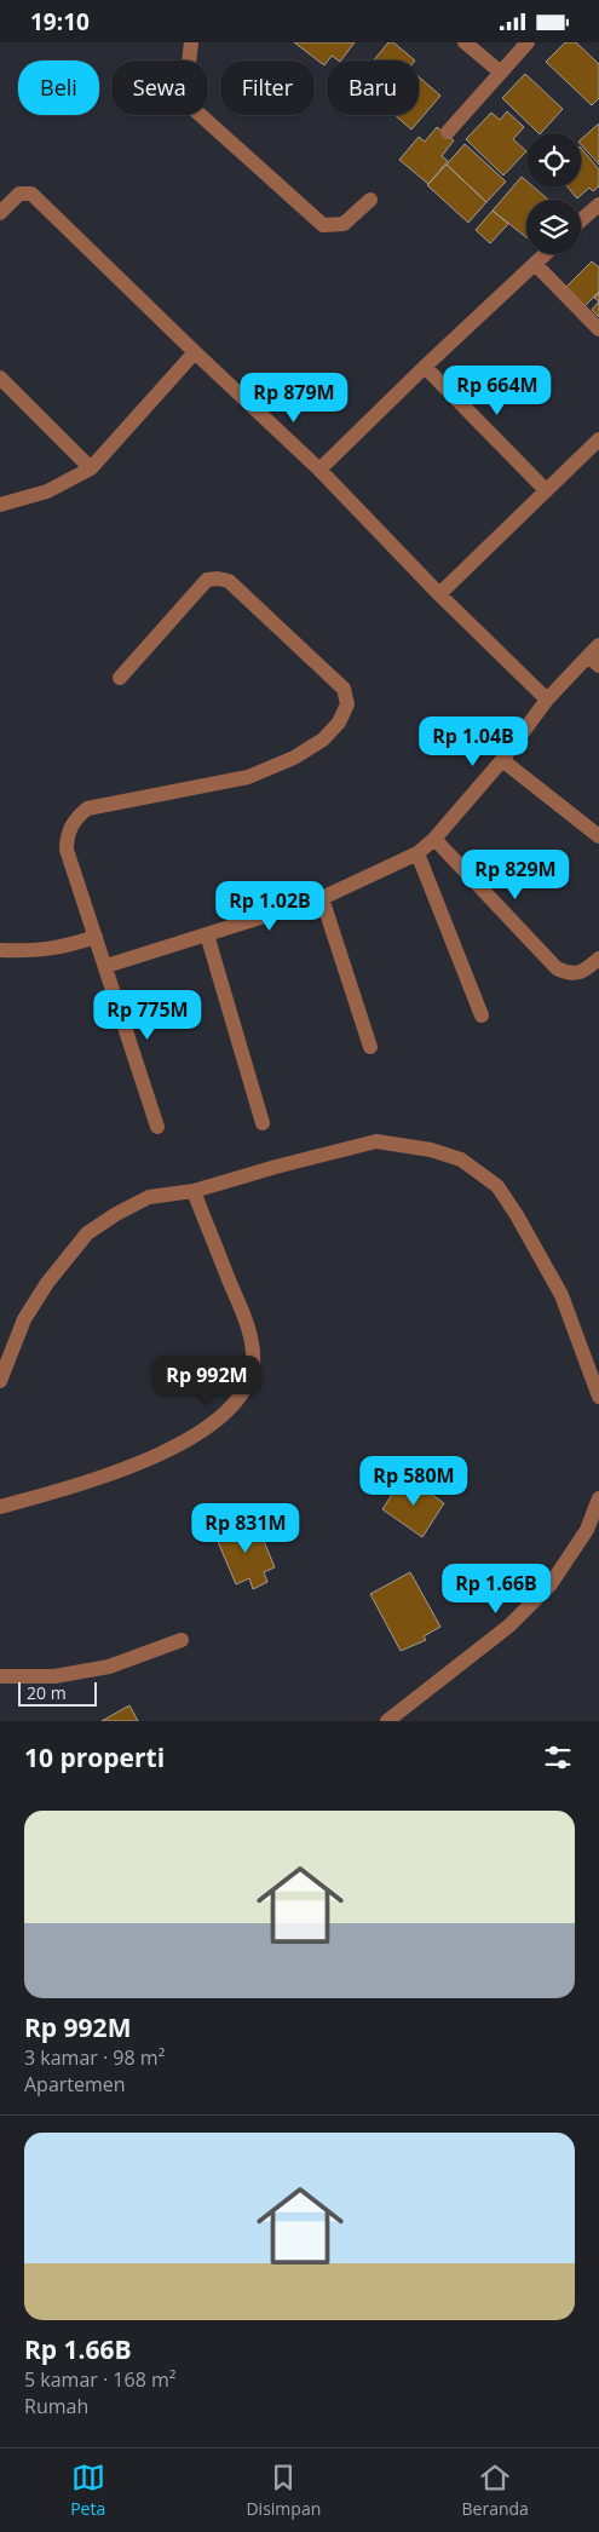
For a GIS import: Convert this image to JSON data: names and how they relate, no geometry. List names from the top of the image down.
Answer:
{
  "scale_bar": "20 m",
  "page": {
    "status": "19:10",
    "chip": [
      "Beli",
      "Sewa",
      "Filter",
      "Baru"
    ],
    "price": [
      "Rp 664M",
      "Rp 879M",
      "Rp 1.04B",
      "Rp 829M",
      "Rp 1.02B",
      "Rp 775M",
      "Rp 992M",
      "Rp 580M",
      "Rp 831M",
      "Rp 1.66B"
    ],
    "scale": "20 m",
    "heading": "10 properti",
    "list": [
      {
        "name": "Rp 992M",
        "note": "3 kamar · 98 m² · Apartemen"
      },
      {
        "name": "Rp 1.66B",
        "note": "5 kamar · 168 m² · Rumah"
      }
    ],
    "tabs": ["Peta", "Disimpan", "Beranda"]
  }
}
